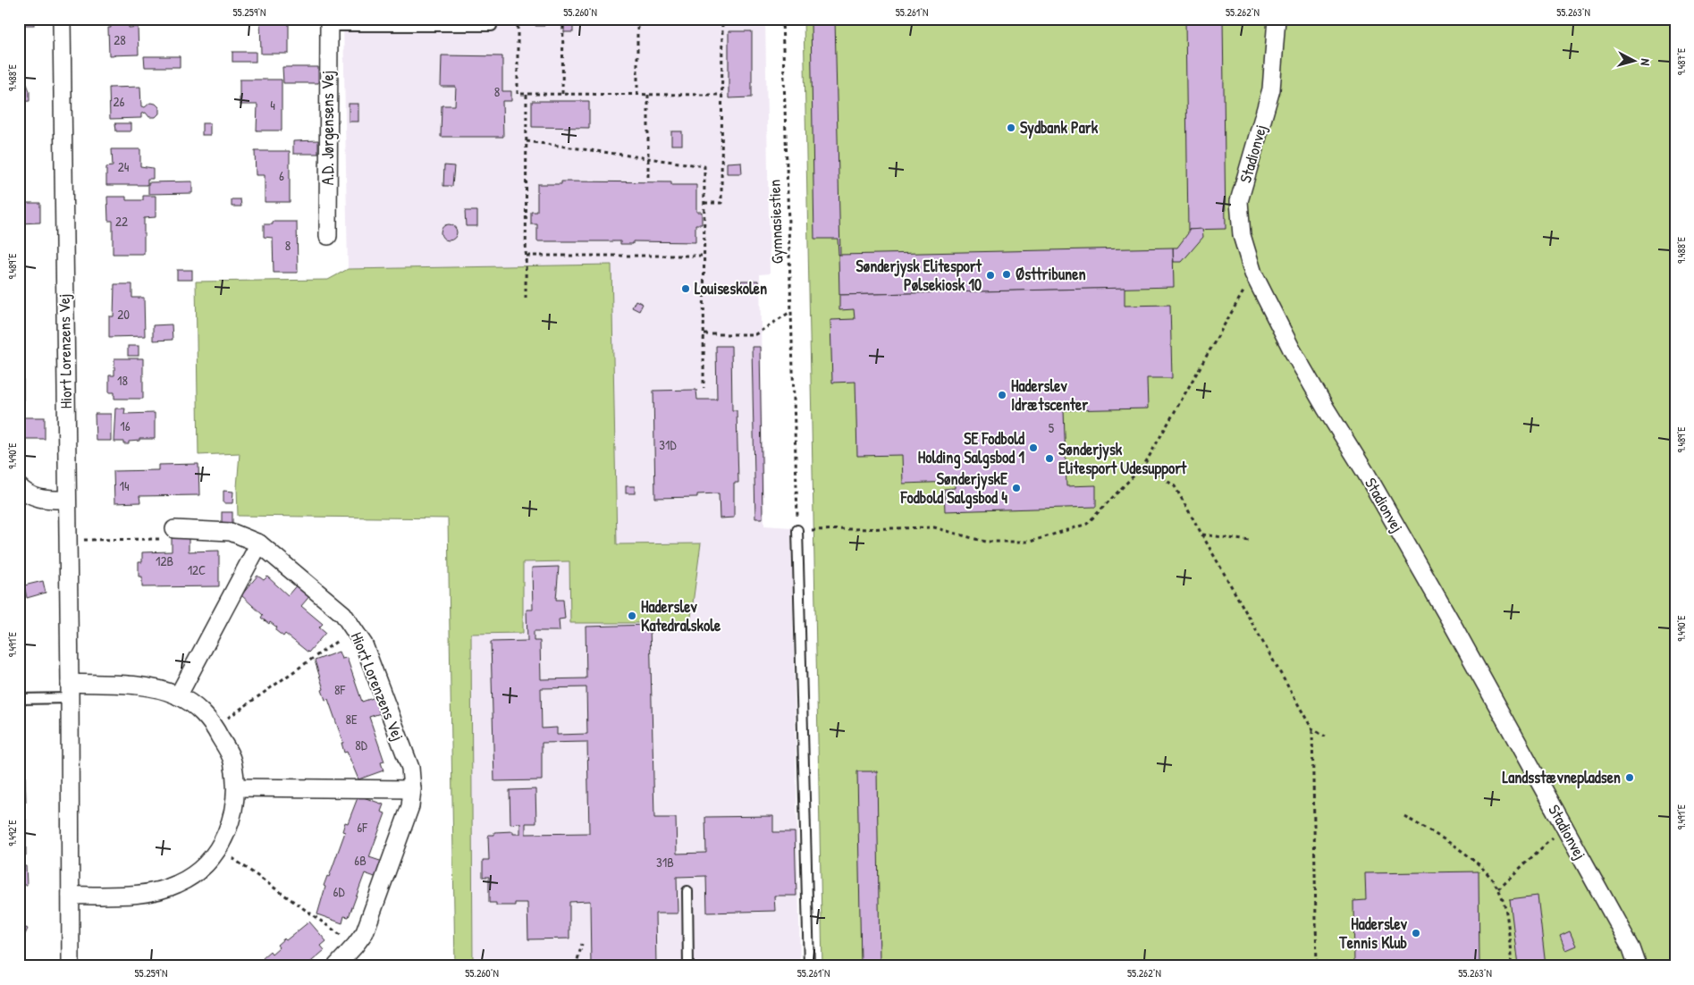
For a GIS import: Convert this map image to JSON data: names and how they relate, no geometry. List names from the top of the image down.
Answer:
{
  "streets": {
    "street": ["A.D. Jørgensens Vej", "Stadionvej", "Hiort Lorenzens Vej"],
    "path": ["Gymnasiestien"]
  },
  "places": [
    "Sydbank Park",
    "Østtribunen",
    "Sønderjysk Elitesport Pølsekiosk 10",
    "Louiseskolen",
    "Haderslev Idrætscenter",
    "SE Fodbold Holding Salgsbod 1",
    "Sønderjysk Elitesport Udesupport",
    "SønderjyskE Fodbold Salgsbod 4",
    "Haderslev Katedralskole",
    "Landsstævnepladsen",
    "Haderslev Tennis Klub"
  ],
  "house_numbers": [
    "28",
    "8",
    "26",
    "4",
    "24",
    "6",
    "22",
    "8",
    "20",
    "18",
    "16",
    "5",
    "31D",
    "14",
    "12B",
    "12C",
    "8F",
    "8E",
    "8D",
    "6F",
    "6B",
    "31B",
    "6D"
  ],
  "north": "right",
  "coordinates": [
    "55.259°N",
    "55.260°N",
    "55.261°N",
    "55.262°N",
    "55.263°N",
    "9.487°E",
    "9.488°E",
    "9.489°E",
    "9.490°E",
    "9.491°E",
    "9.492°E"
  ]
}
